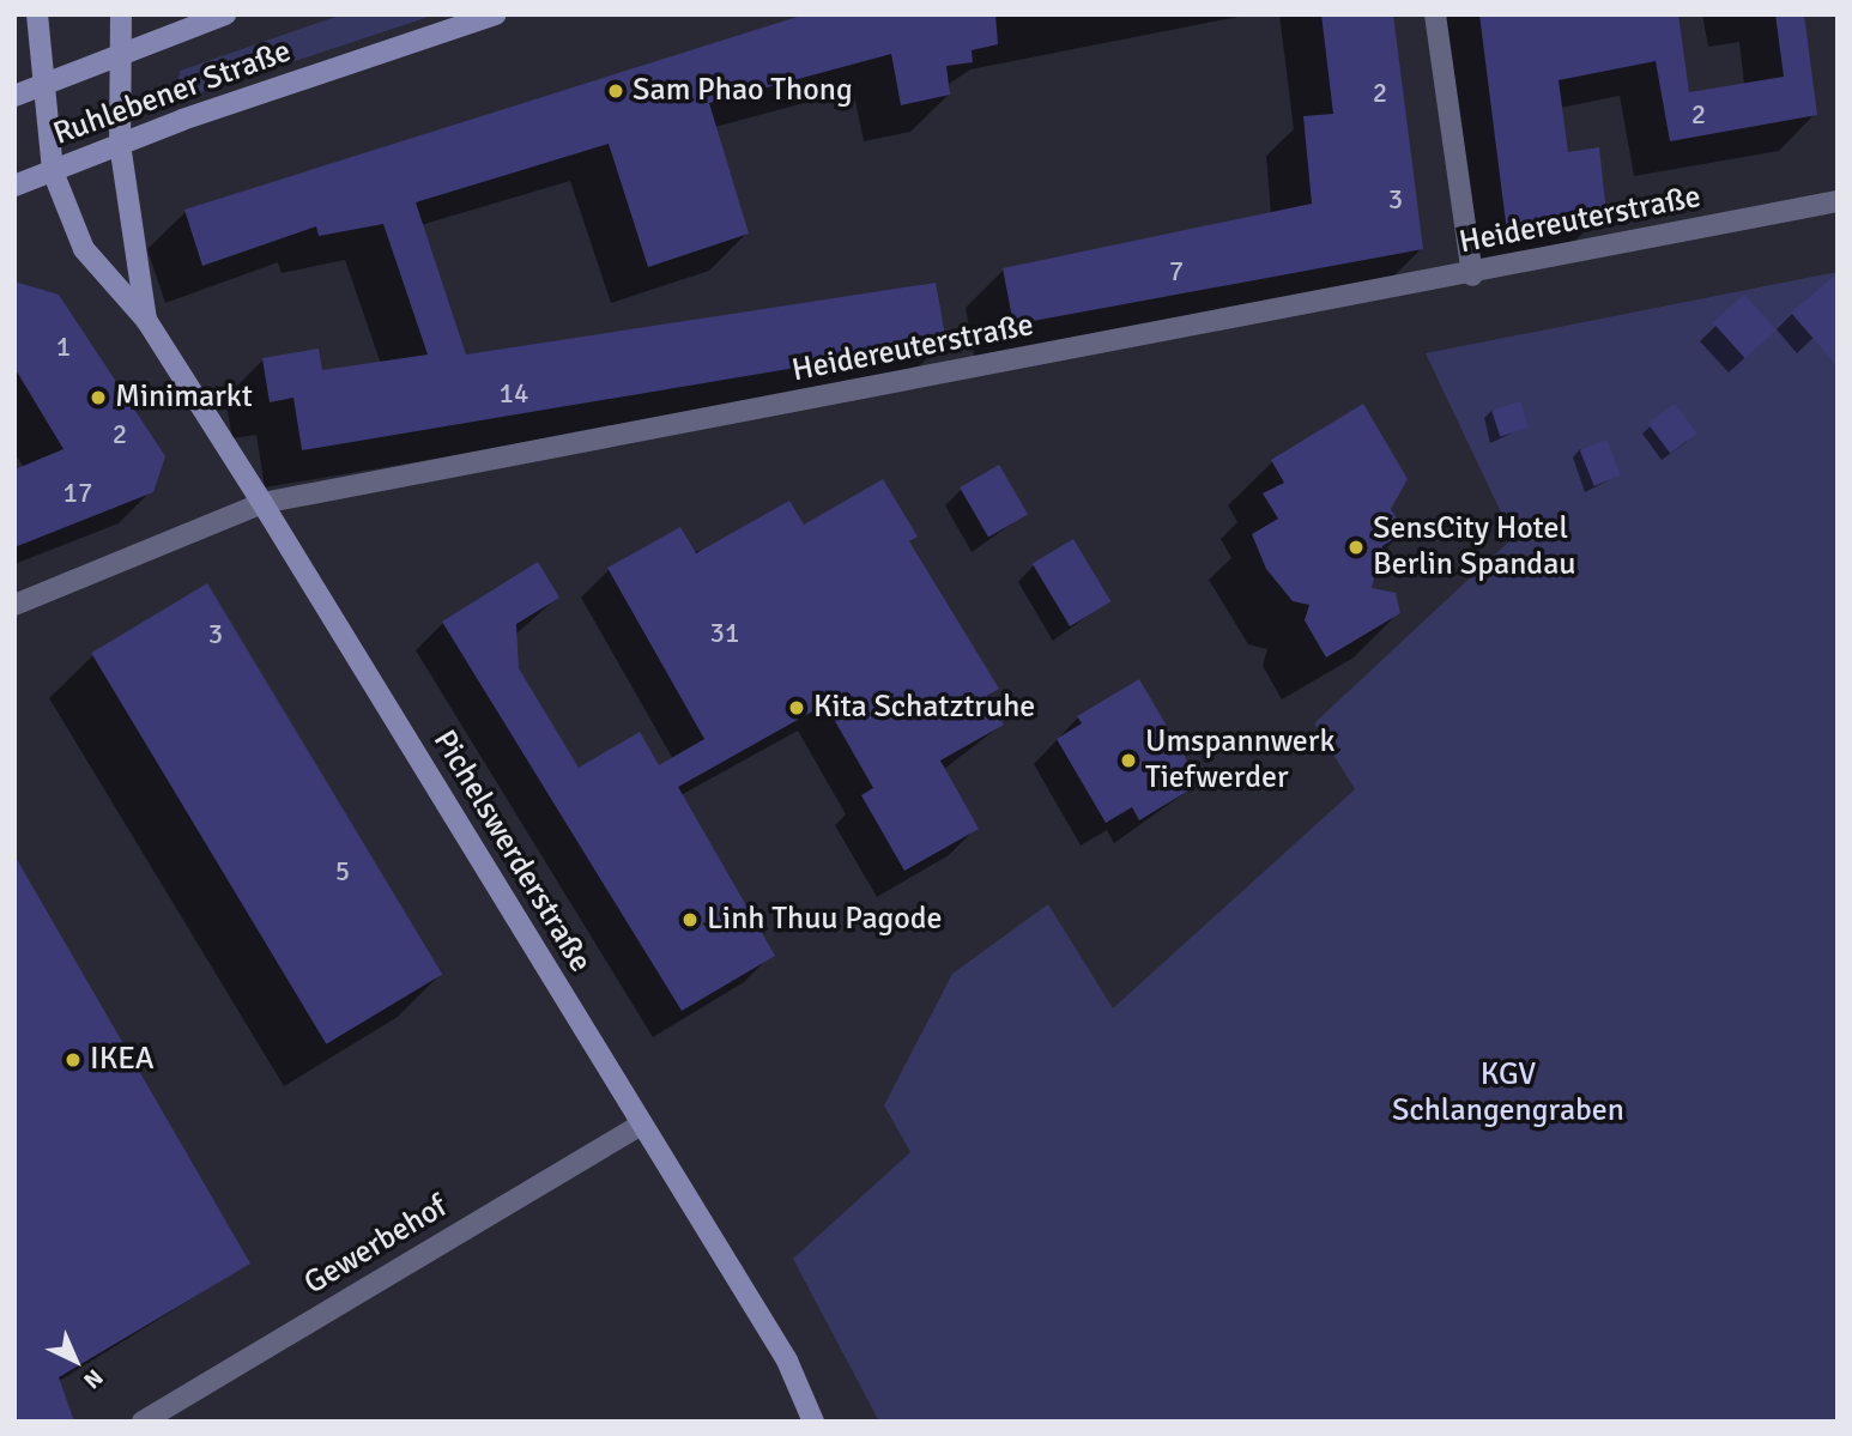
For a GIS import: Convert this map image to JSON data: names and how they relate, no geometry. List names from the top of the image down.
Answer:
{
  "streets": {
    "street": [
      "Ruhlebener Straße",
      "Heidereuterstraße",
      "Pichelswerderstraße",
      "Gewerbehof"
    ]
  },
  "crossings": [
    ["Ruhlebener Straße", "Pichelswerderstraße"],
    ["Heidereuterstraße", "Pichelswerderstraße"],
    ["Pichelswerderstraße", "Gewerbehof"]
  ],
  "parks": ["KGV Schlangengraben"],
  "places": [
    "Sam Phao Thong",
    "Minimarkt",
    "SensCity Hotel Berlin Spandau",
    "Kita Schatztruhe",
    "Umspannwerk Tiefwerder",
    "Linh Thuu Pagode",
    "IKEA"
  ],
  "house_numbers": [
    "2",
    "2",
    "3",
    "7",
    "1",
    "14",
    "2",
    "17",
    "31",
    "3",
    "5"
  ],
  "north": "bottom right"
}
